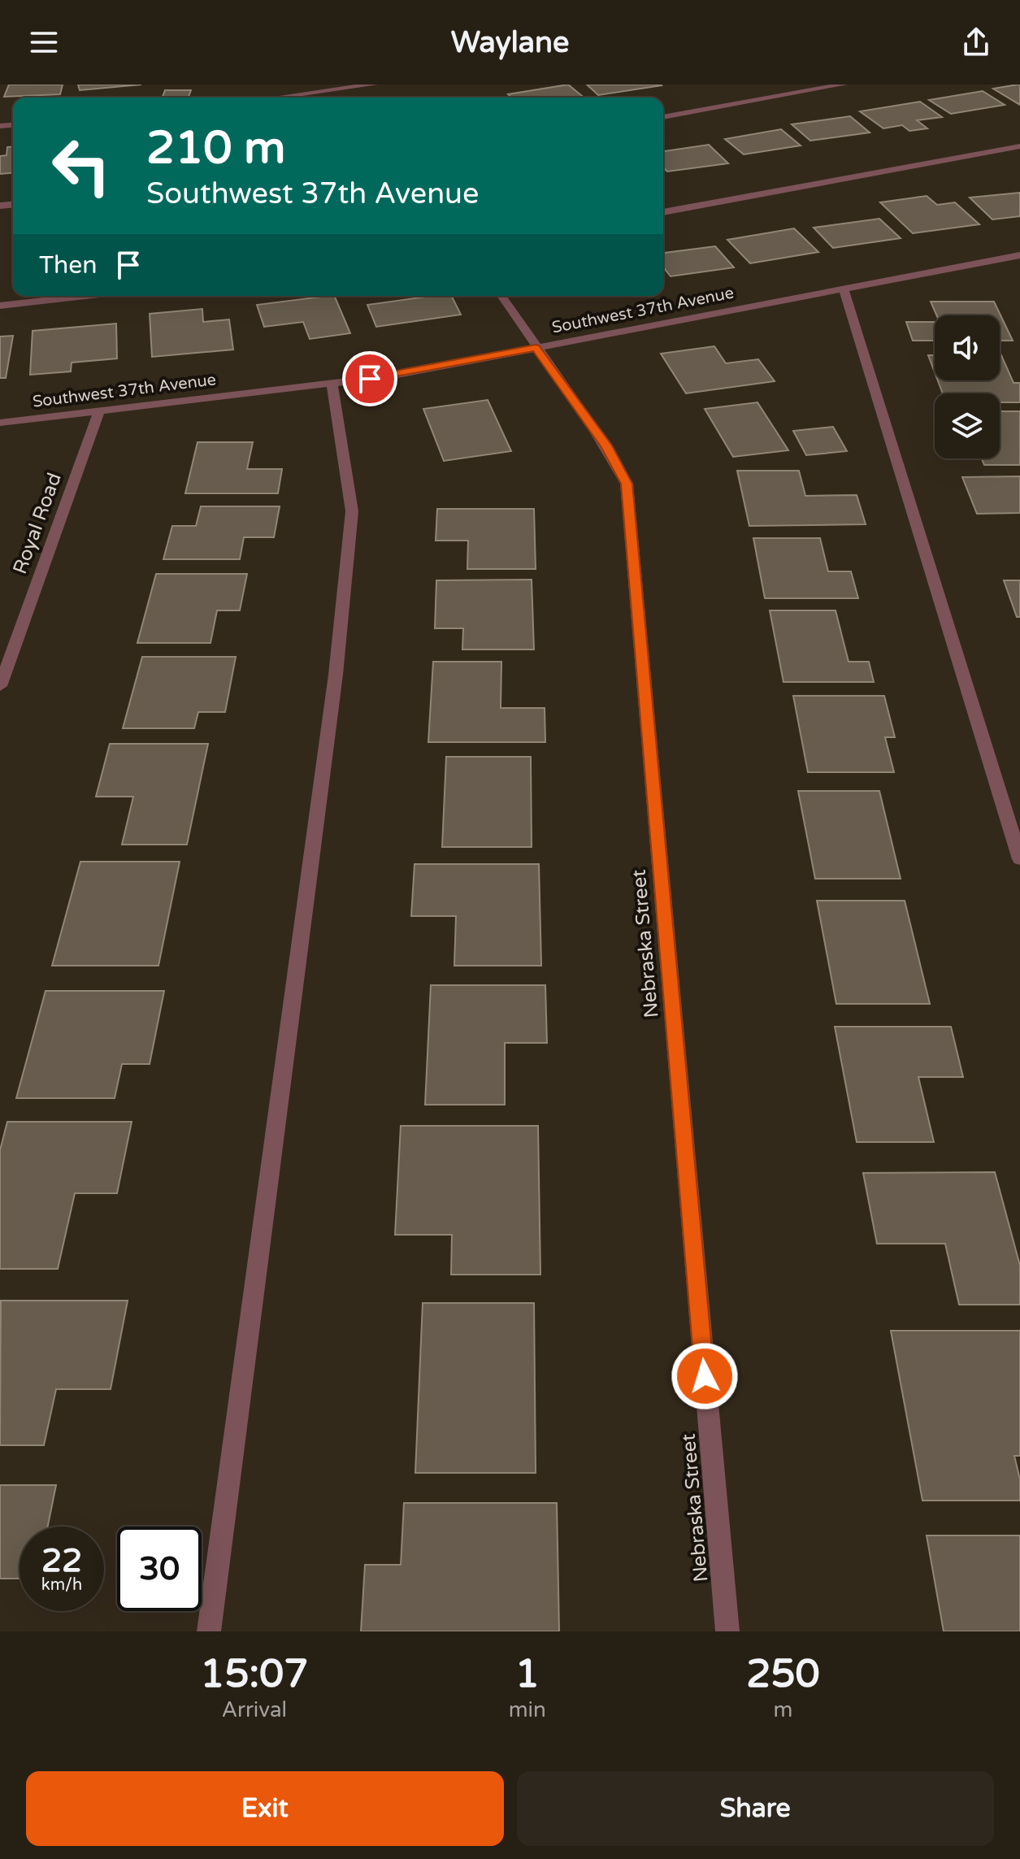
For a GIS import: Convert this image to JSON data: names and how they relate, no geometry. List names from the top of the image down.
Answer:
{
  "streets": {
    "street": ["Southwest 37th Avenue", "Royal Road", "Nebraska Street"]
  },
  "crossings": [
    ["Southwest 37th Avenue", "Royal Road"],
    ["Southwest 37th Avenue", "Nebraska Street"]
  ],
  "page": {
    "header": "Waylane",
    "turn": ["210 m", "Southwest 37th Avenue"],
    "then": "Then",
    "speed": "22 km/h",
    "limit": "30",
    "eta": [
      "15:07",
      "Arrival",
      "1",
      "min",
      "250",
      "m"
    ],
    "buttons": ["Exit", "Share"]
  }
}
